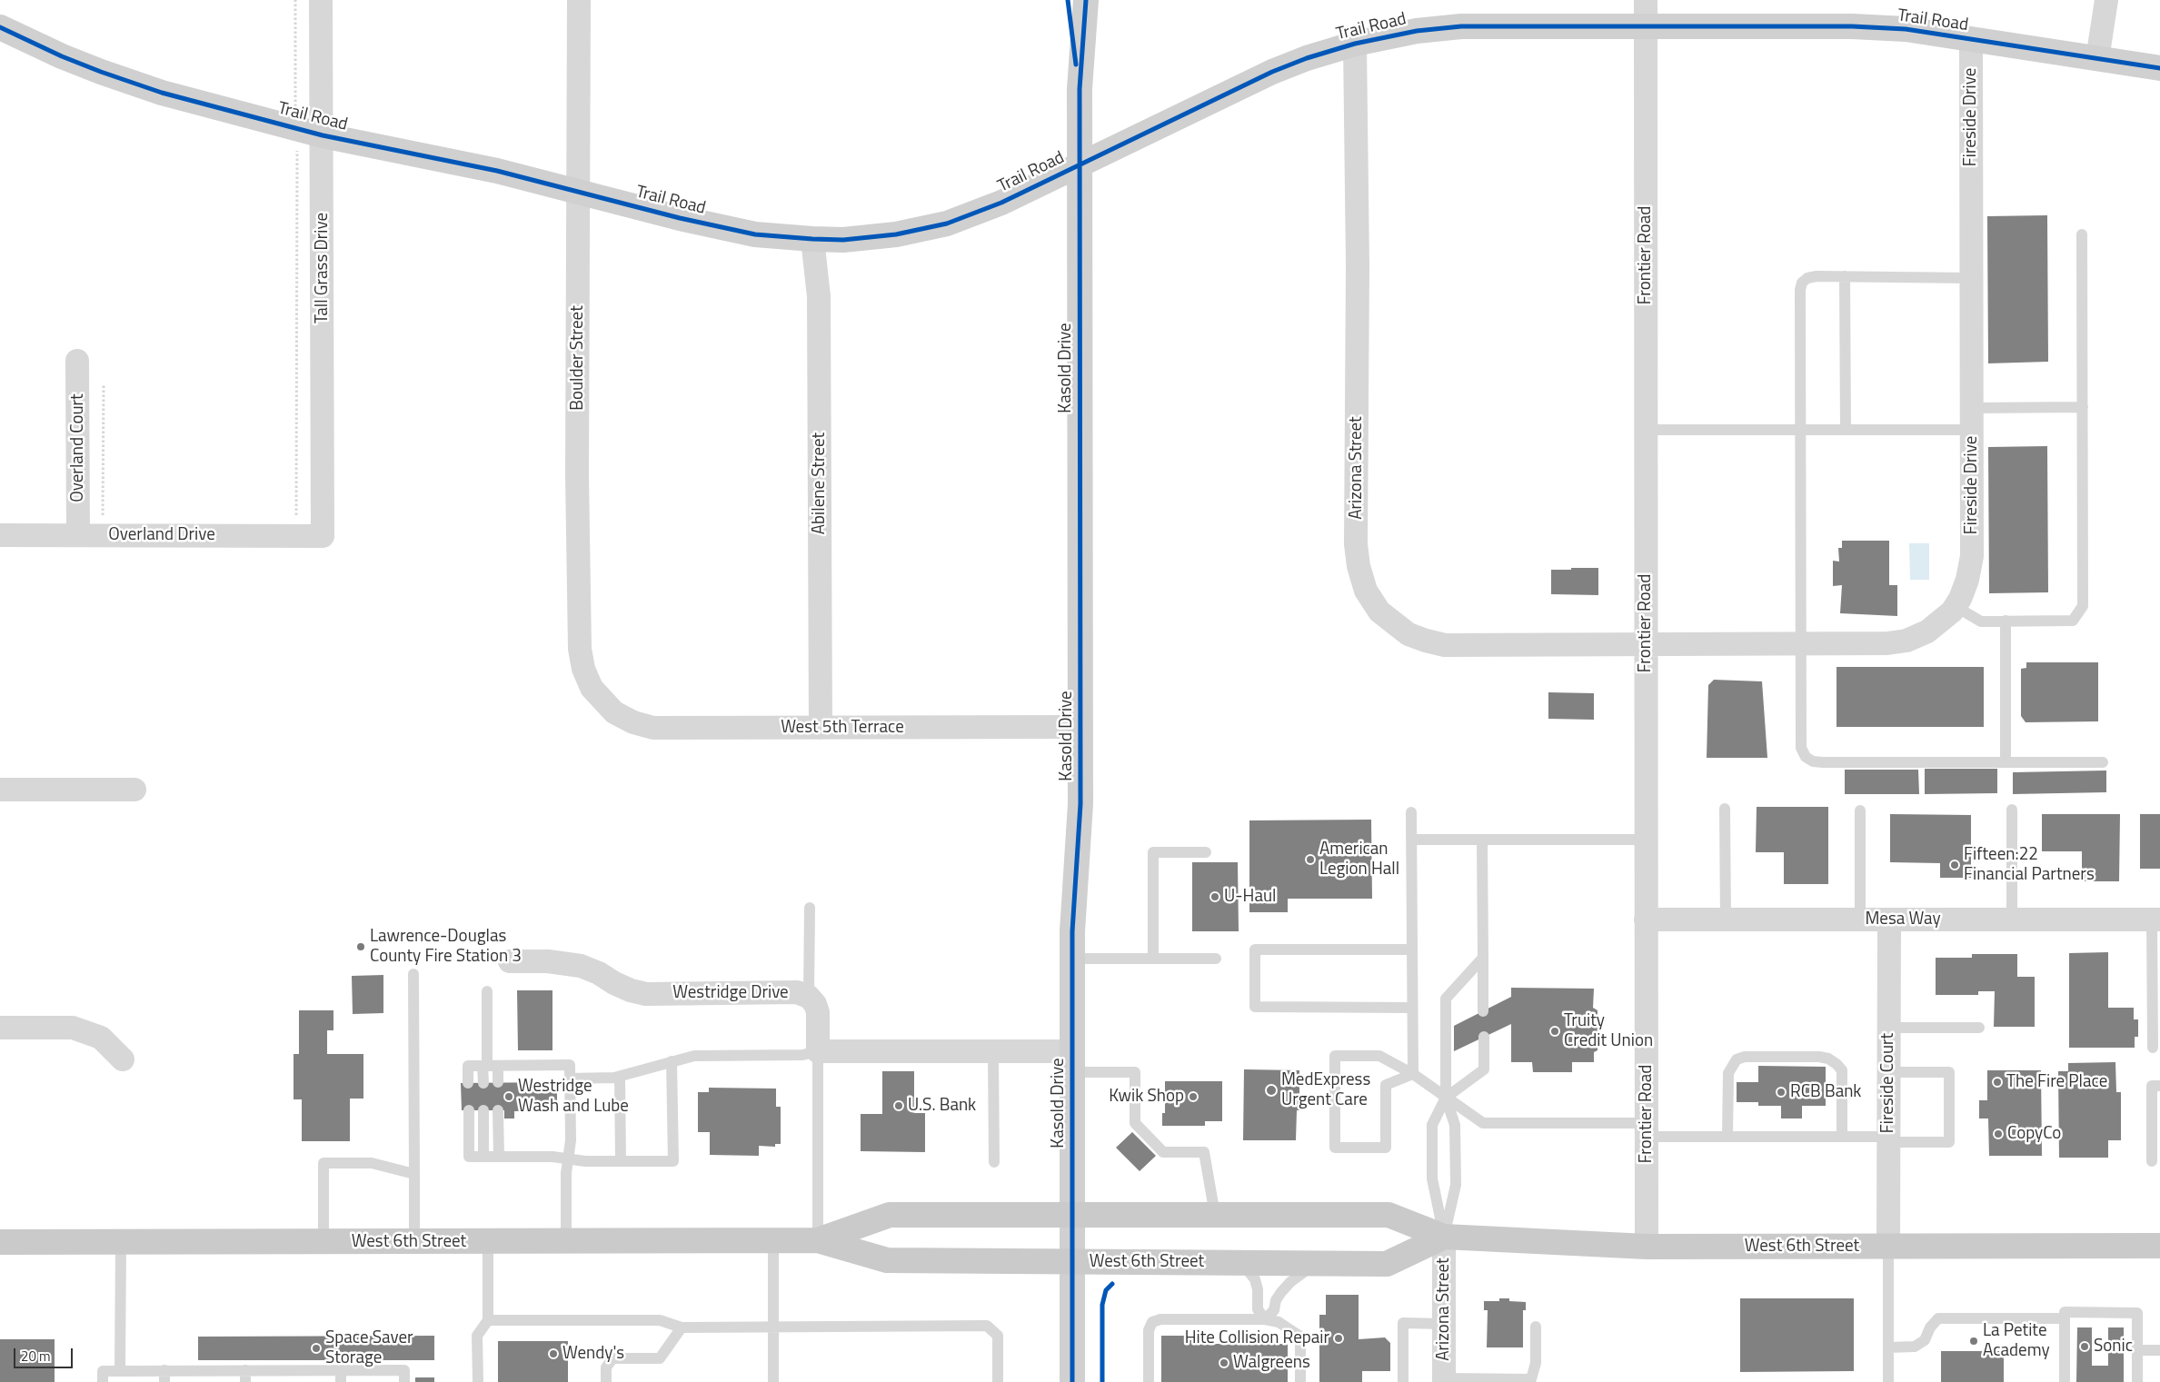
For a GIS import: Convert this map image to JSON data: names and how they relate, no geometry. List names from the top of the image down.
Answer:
{
  "streets": {
    "main road": ["West 6th Street"],
    "street": [
      "Trail Road",
      "Fireside Drive",
      "Frontier Road",
      "Tall Grass Drive",
      "Boulder Street",
      "Kasold Drive",
      "Overland Court",
      "Arizona Street",
      "Abilene Street",
      "Overland Drive",
      "West 5th Terrace",
      "Mesa Way",
      "Westridge Drive",
      "Fireside Court"
    ]
  },
  "crossings": [
    ["Trail Road", "Fireside Drive"],
    ["Trail Road", "Frontier Road"],
    ["Trail Road", "Tall Grass Drive"],
    ["Trail Road", "Boulder Street"],
    ["Trail Road", "Kasold Drive"],
    ["Trail Road", "Arizona Street"],
    ["Trail Road", "Abilene Street"],
    ["Fireside Drive", "Frontier Road"],
    ["Fireside Drive", "Arizona Street"],
    ["Frontier Road", "Arizona Street"],
    ["Frontier Road", "Mesa Way"],
    ["Frontier Road", "West 6th Street"],
    ["Tall Grass Drive", "Overland Drive"],
    ["Boulder Street", "West 5th Terrace"],
    ["Kasold Drive", "West 5th Terrace"],
    ["Kasold Drive", "West 6th Street"],
    ["Overland Court", "Overland Drive"],
    ["Arizona Street", "West 6th Street"],
    ["Abilene Street", "West 5th Terrace"],
    ["Mesa Way", "Fireside Court"],
    ["Fireside Court", "West 6th Street"]
  ],
  "places": [
    "American Legion Hall",
    "Fifteen:22 Financial Partners",
    "U-Haul",
    "Lawrence-Douglas County Fire Station 3",
    "Truity Credit Union",
    "The Fire Place",
    "MedExpress Urgent Care",
    "RCB Bank",
    "Westridge Wash and Lube",
    "Kwik Shop",
    "U.S. Bank",
    "CopyCo",
    "Hite Collision Repair",
    "La Petite Academy",
    "Sonic",
    "Space Saver Storage",
    "Wendy's",
    "Walgreens"
  ],
  "scale_bar": "20 m"
}
